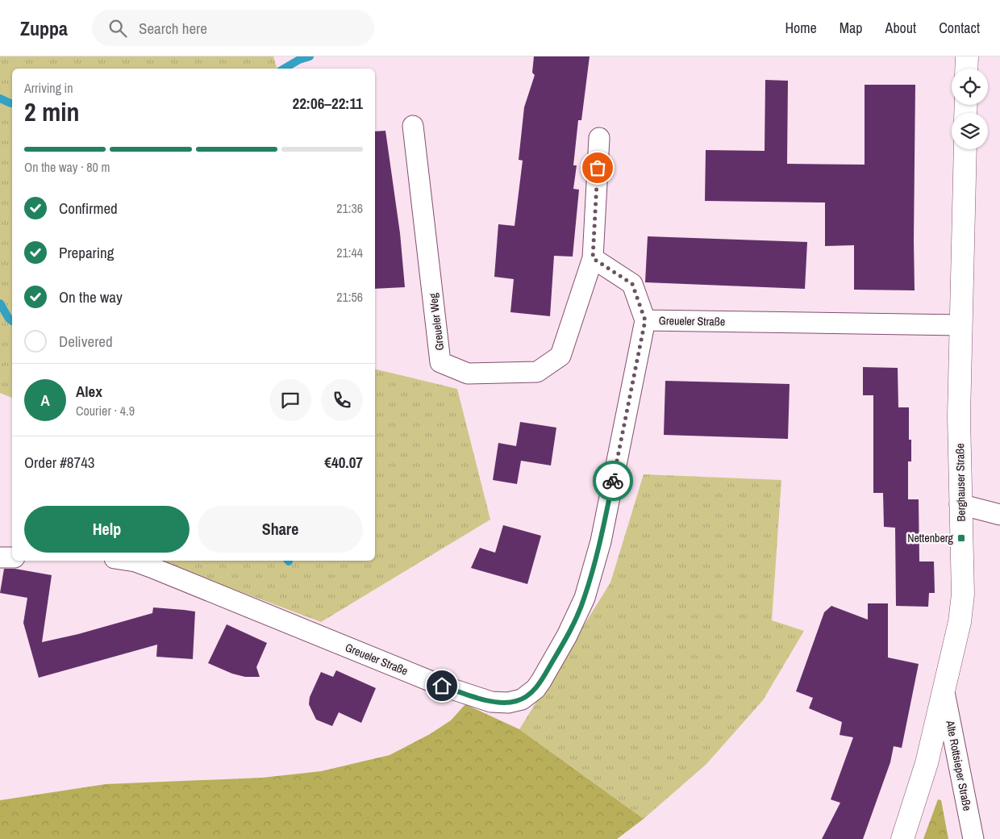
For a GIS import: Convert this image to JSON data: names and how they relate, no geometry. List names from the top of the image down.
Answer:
{
  "streets": {
    "street": [
      "Greueler Straße",
      "Greueler Weg",
      "Berghauser Straße",
      "Alte Rottsieper Straße"
    ]
  },
  "crossings": [
    ["Greueler Straße", "Berghauser Straße"],
    ["Berghauser Straße", "Alte Rottsieper Straße"]
  ],
  "places": {
    "transit": ["Nettenberg"]
  },
  "page": {
    "header": "Zuppa",
    "search": "Search here",
    "nav": [
      "Home",
      "Map",
      "About",
      "Contact"
    ],
    "heading": ["2 min", "Arriving in", "22:06–22:11"],
    "panel": [
      "Alex",
      "Courier · 4.9",
      "Order #8743",
      "€40.07"
    ],
    "bar": "On the way · 80 m",
    "list": [
      ["Confirmed", "21:36"],
      ["Preparing", "21:44"],
      ["On the way", "21:56"],
      "Delivered"
    ],
    "round": "A",
    "buttons": ["Help", "Share"]
  }
}
